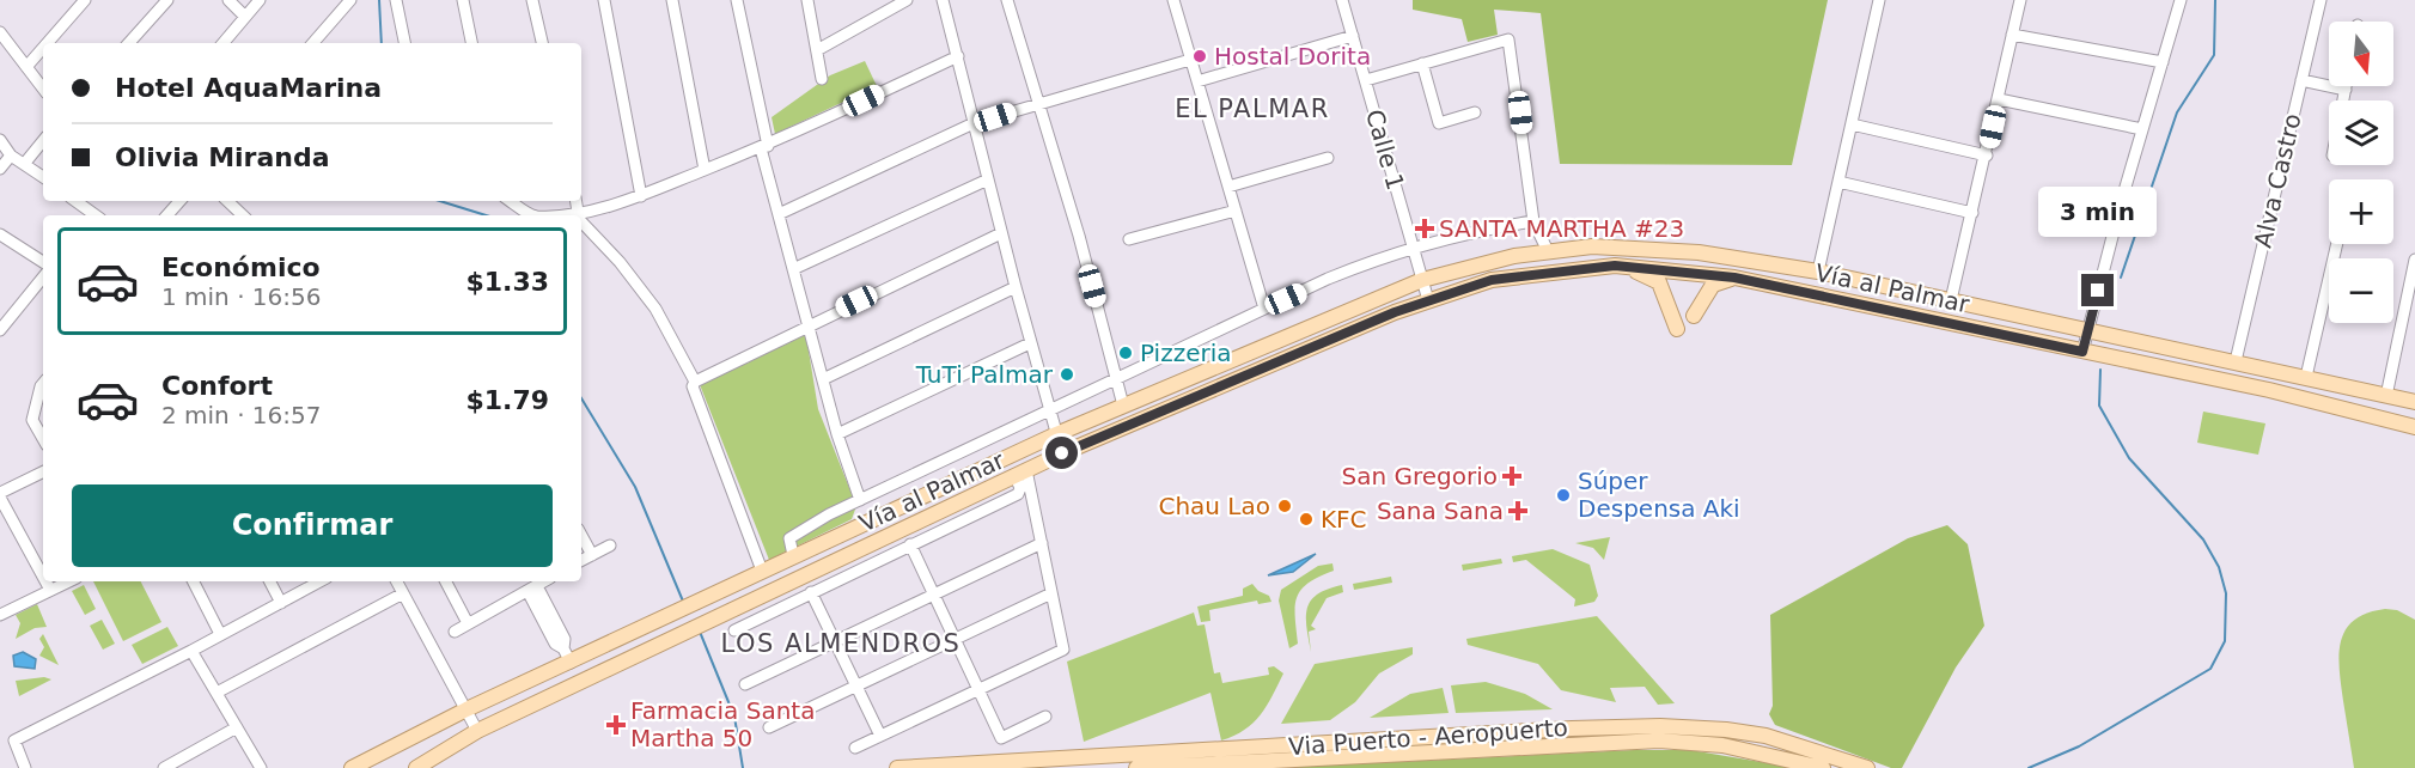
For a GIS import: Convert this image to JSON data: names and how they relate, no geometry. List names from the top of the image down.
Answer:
{
  "streets": {
    "main road": ["Vía al Palmar", "Via Puerto - Aeropuerto"],
    "street": ["Calle 1", "Alva Castro"]
  },
  "crossings": [
    ["Calle 1", "Vía al Palmar"],
    ["Alva Castro", "Vía al Palmar"]
  ],
  "districts": ["EL PALMAR", "LOS ALMENDROS"],
  "places": {
    "other": [
      "Hostal Dorita",
      "Pizzeria",
      "TuTi Palmar",
      "Súper Despensa Aki",
      "Chau Lao",
      "KFC"
    ],
    "health": [
      "SANTA MARTHA #23",
      "San Gregorio",
      "Sana Sana",
      "Farmacia Santa Martha 50"
    ]
  },
  "north": "bottom",
  "page": {
    "map_buttons": ["+", "−"],
    "banner": ["Hotel AquaMarina", "Olivia Miranda"],
    "bubble": "3 min",
    "list": [
      {
        "name": "Económico",
        "note": "1 min · 16:56",
        "value": "$1.33"
      },
      {
        "name": "Confort",
        "note": "2 min · 16:57",
        "value": "$1.79"
      }
    ],
    "buttons": "Confirmar"
  }
}
